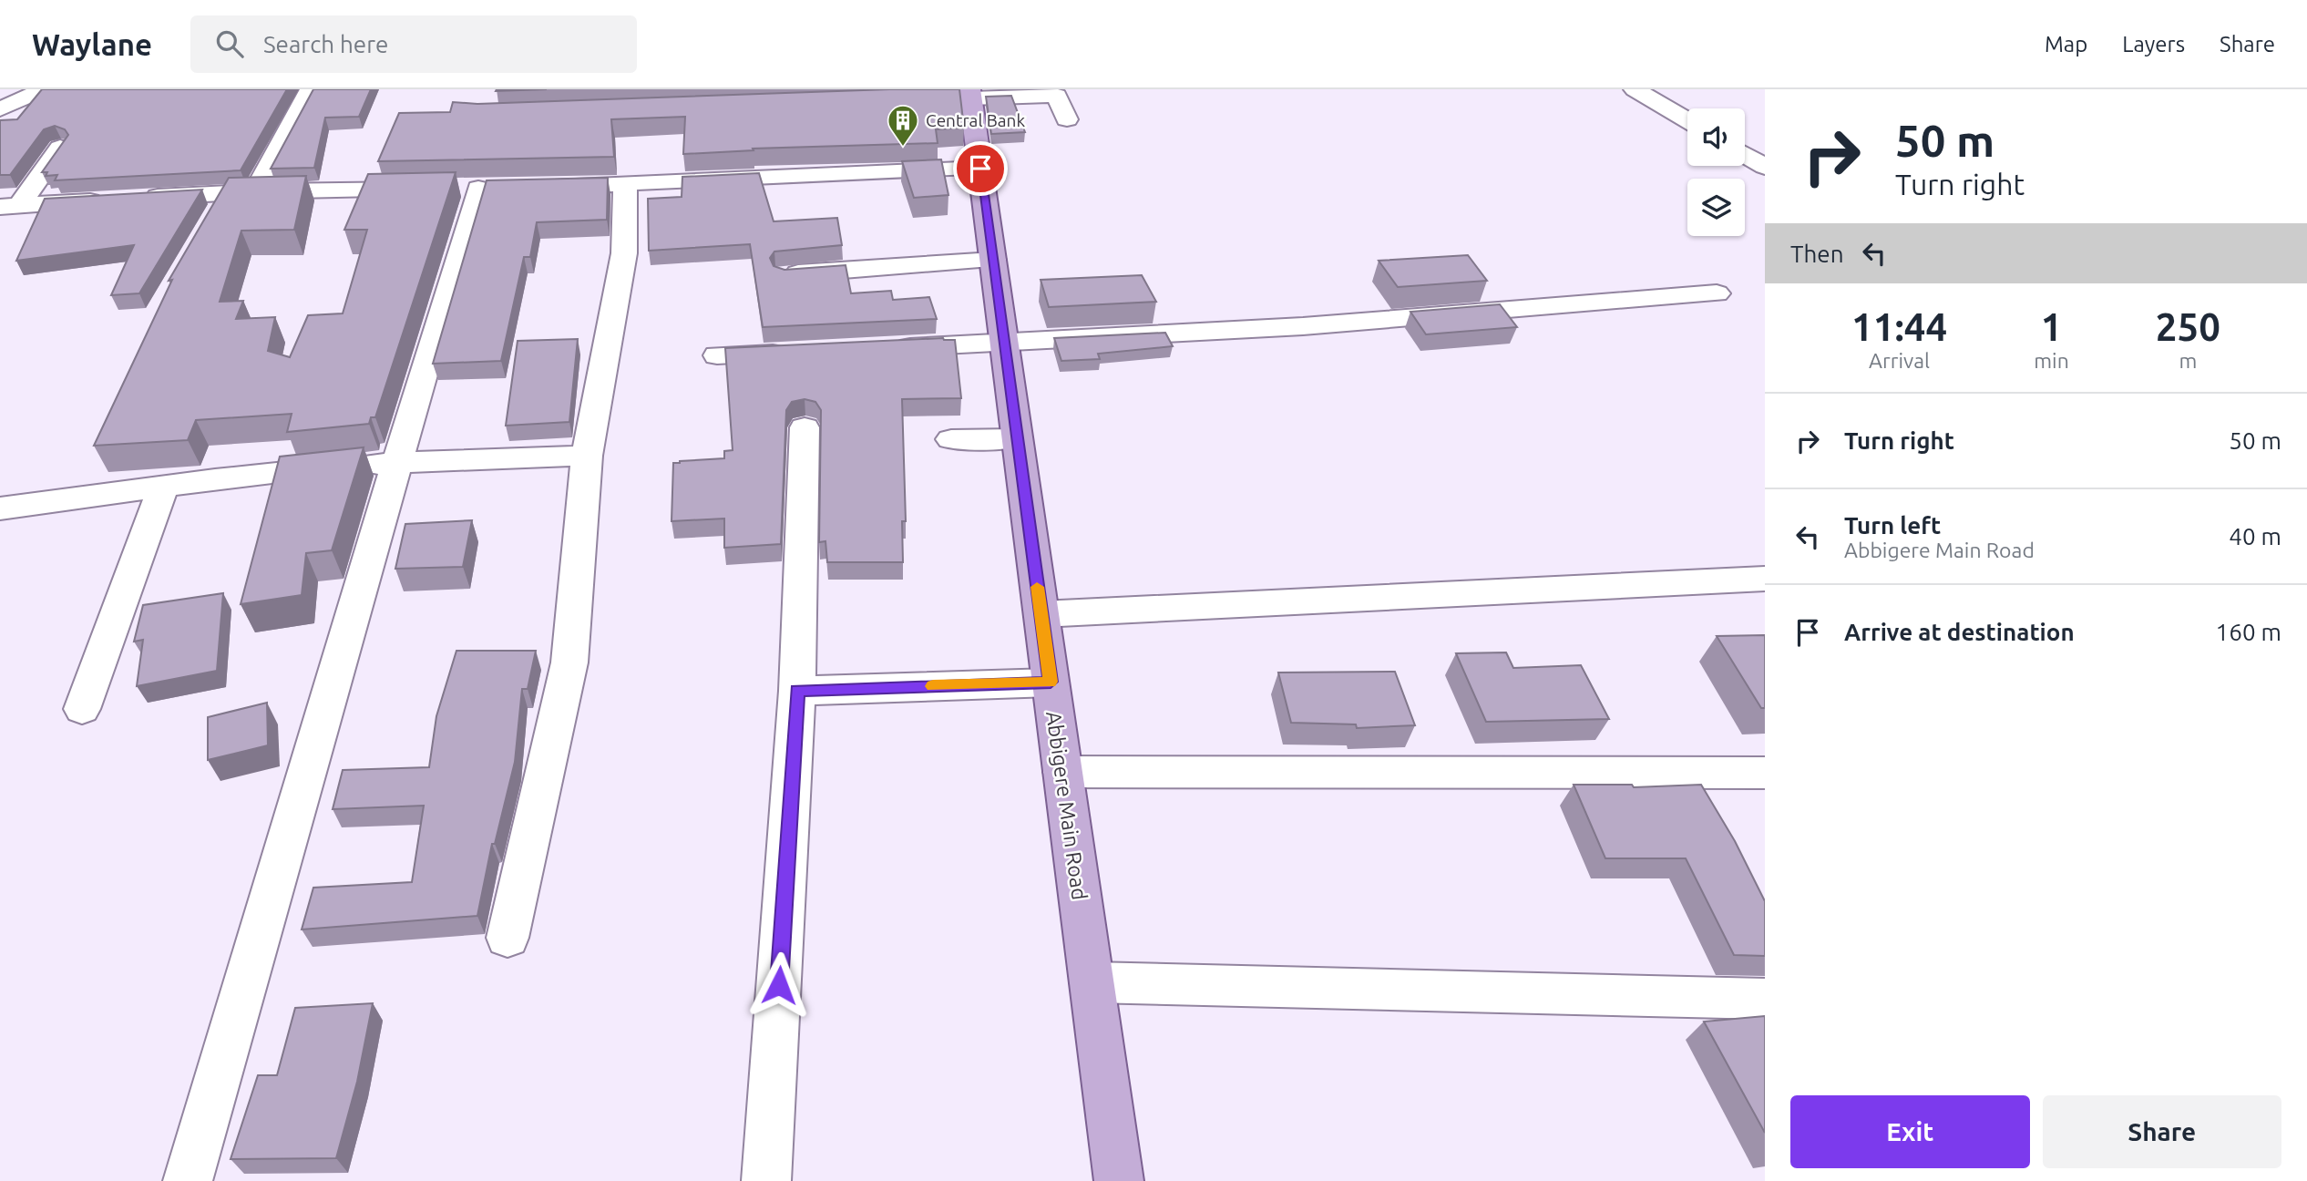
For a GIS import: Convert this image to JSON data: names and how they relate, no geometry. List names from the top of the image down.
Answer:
{
  "streets": {
    "main road": ["Abbigere Main Road"]
  },
  "places": {
    "building": ["Central Bank"]
  },
  "page": {
    "header": "Waylane",
    "search": "Search here",
    "nav": ["Map", "Layers", "Share"],
    "turn": ["50 m", "Turn right"],
    "then": "Then",
    "eta": [
      "11:44",
      "Arrival",
      "1",
      "min",
      "250",
      "m"
    ],
    "list": [
      {
        "name": "Turn right",
        "value": "50 m"
      },
      {
        "name": "Turn left",
        "note": "Abbigere Main Road",
        "value": "40 m"
      },
      {
        "name": "Arrive at destination",
        "value": "160 m"
      }
    ],
    "buttons": ["Exit", "Share"]
  }
}
